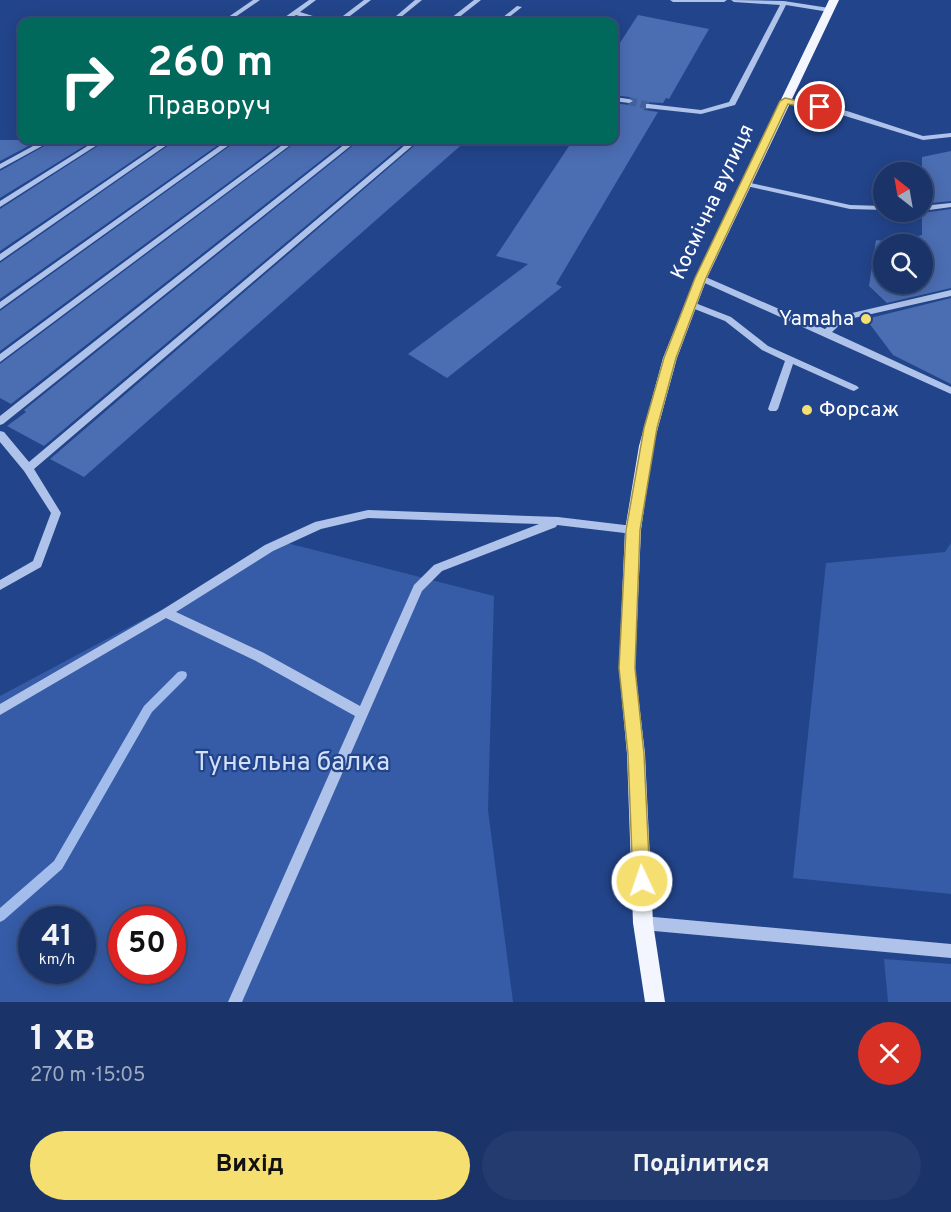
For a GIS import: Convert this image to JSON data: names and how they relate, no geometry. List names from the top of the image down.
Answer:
{
  "streets": {
    "main road": ["Космічна вулиця"]
  },
  "parks": ["Тунельна балка"],
  "places": ["Yamaha", "Форсаж"],
  "north": "top left",
  "page": {
    "turn": ["260 m", "Праворуч"],
    "speed": "41 km/h",
    "limit": "50",
    "heading": ["1 хв", "270 m · 15:05"],
    "buttons": ["Вихід", "Поділитися"]
  }
}
